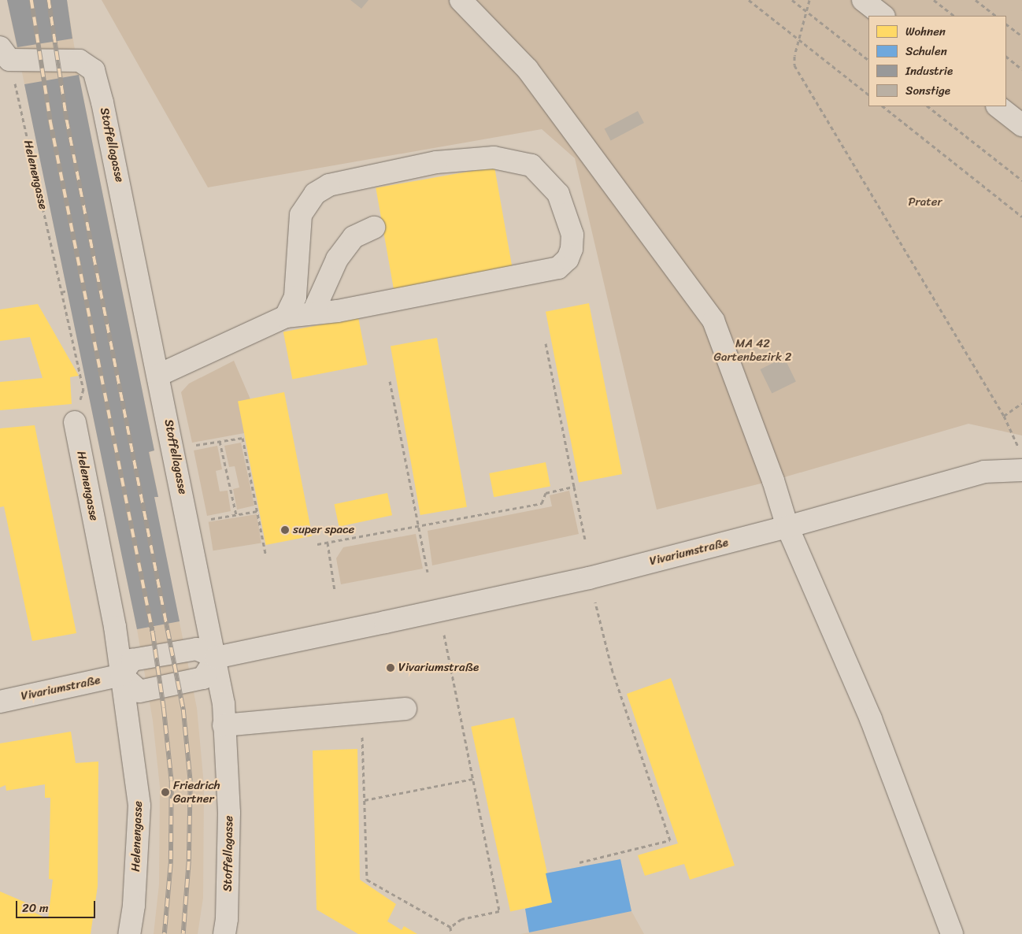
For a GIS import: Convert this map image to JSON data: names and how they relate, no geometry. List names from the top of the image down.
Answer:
{
  "streets": {
    "street": ["Stoffellagasse", "Helenengasse", "Vivariumstraße"]
  },
  "crossings": [
    ["Stoffellagasse", "Helenengasse"],
    ["Stoffellagasse", "Vivariumstraße"],
    ["Helenengasse", "Vivariumstraße"]
  ],
  "parks": ["Prater", "MA 42 Gartenbezirk 2"],
  "places": ["super space", "Vivariumstraße", "Friedrich Gartner"],
  "legend": [
    "Wohnen",
    "Schulen",
    "Industrie",
    "Sonstige"
  ],
  "scale_bar": "20 m"
}
